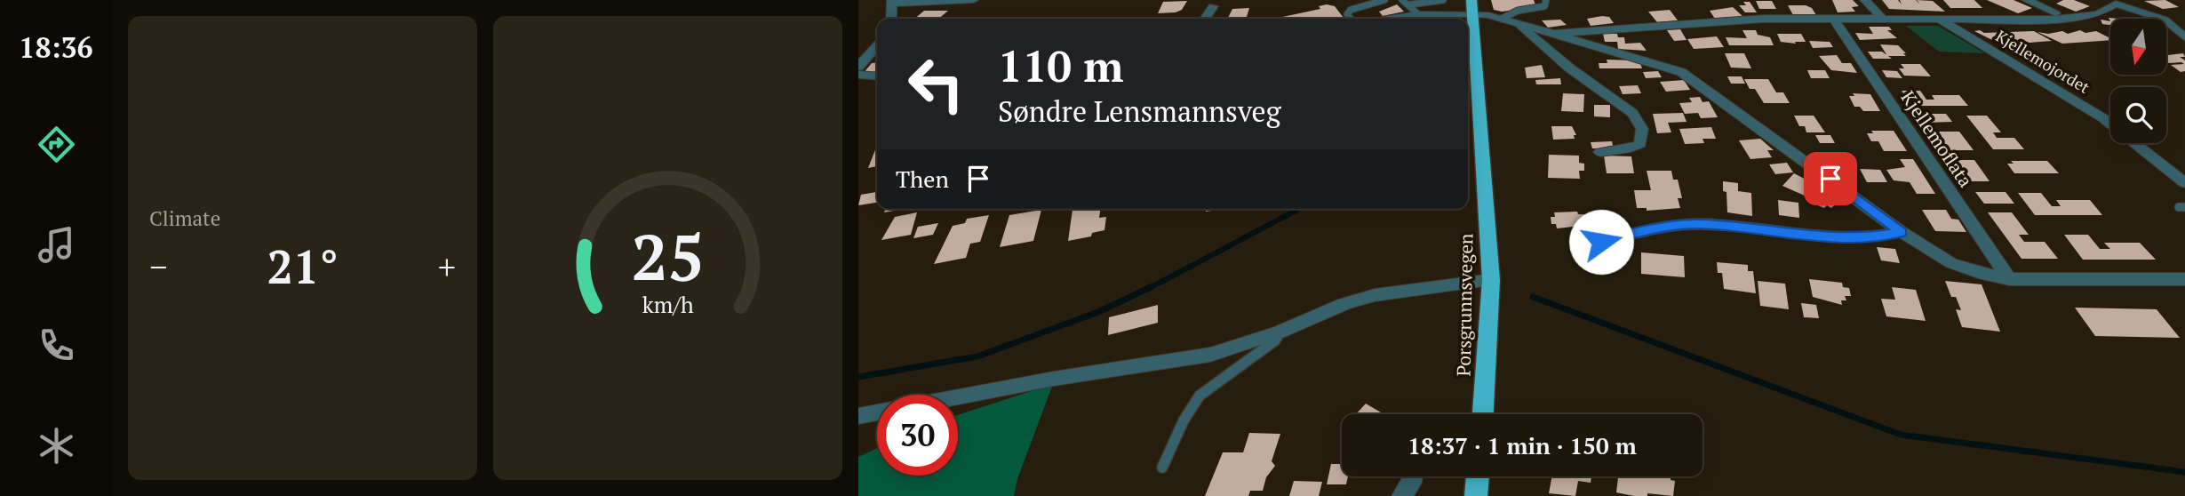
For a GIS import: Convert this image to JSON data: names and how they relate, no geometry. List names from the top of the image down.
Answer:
{
  "streets": {
    "highway": ["Porsgrunnsvegen"],
    "street": ["Kjellemojordet", "Kjellemoflata"]
  },
  "crossings": [
    ["Kjellemojordet", "Kjellemoflata"]
  ],
  "north": "bottom",
  "page": {
    "tabs": "18:36",
    "tile": "Climate",
    "turn": ["110 m", "Søndre Lensmannsveg"],
    "then": "Then",
    "heat": ["−", "21°", "+"],
    "limit": "30",
    "trip": "18:37 · 1 min · 150 m",
    "gauge": ["25", "km/h"]
  }
}
